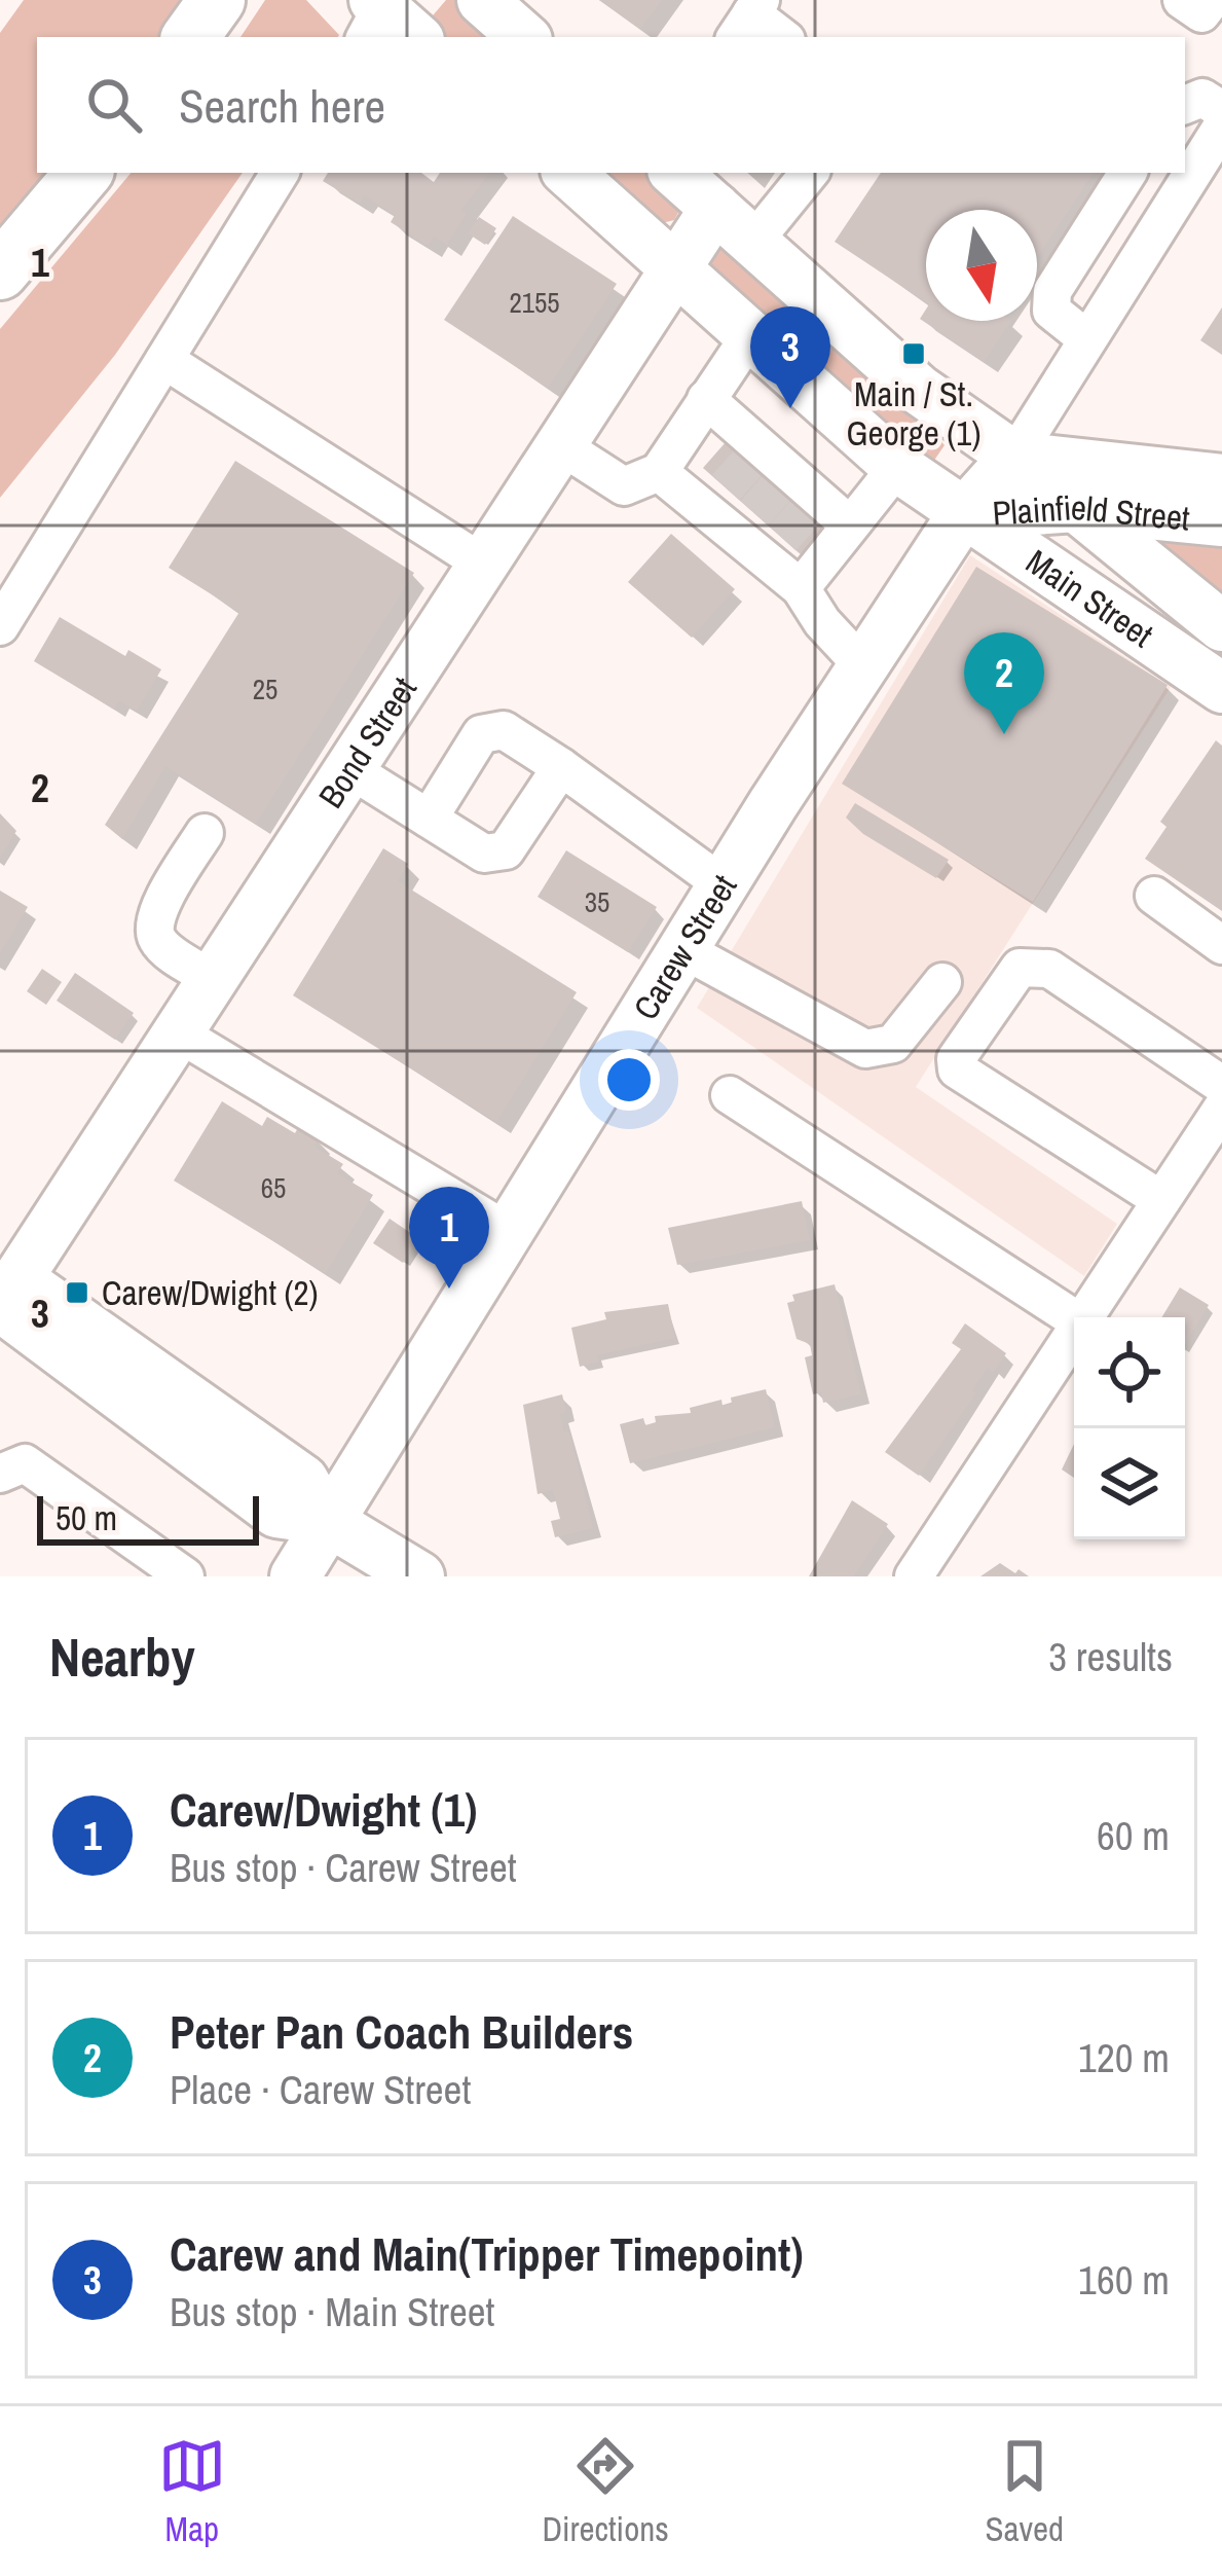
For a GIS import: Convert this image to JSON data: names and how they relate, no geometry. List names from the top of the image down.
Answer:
{
  "streets": {
    "main road": [
      "Plainfield Street",
      "Main Street",
      "Bond Street",
      "Carew Street"
    ]
  },
  "crossings": [
    ["Plainfield Street", "Main Street"],
    ["Plainfield Street", "Carew Street"],
    ["Main Street", "Bond Street"],
    ["Main Street", "Carew Street"]
  ],
  "places": {
    "transit": ["Main / St. George (1)", "Carew/Dwight (2)"]
  },
  "house_numbers": [
    "2155",
    "25",
    "35",
    "65"
  ],
  "scale_bar": "50 m",
  "north": "bottom",
  "page": {
    "search": "Search here",
    "pins": ["3", "2", "1"],
    "scale": "50 m",
    "heading": ["Nearby", "3 results"],
    "list": [
      {
        "mark": "1",
        "name": "Carew/Dwight (1)",
        "note": "Bus stop · Carew Street",
        "value": "60 m"
      },
      {
        "mark": "2",
        "name": "Peter Pan Coach Builders",
        "note": "Place · Carew Street",
        "value": "120 m"
      },
      {
        "mark": "3",
        "name": "Carew and Main(Tripper Timepoint)",
        "note": "Bus stop · Main Street",
        "value": "160 m"
      }
    ],
    "nav": ["Map", "Directions", "Saved"]
  },
  "grid": {
    "rows": ["1", "2", "3"]
  }
}
